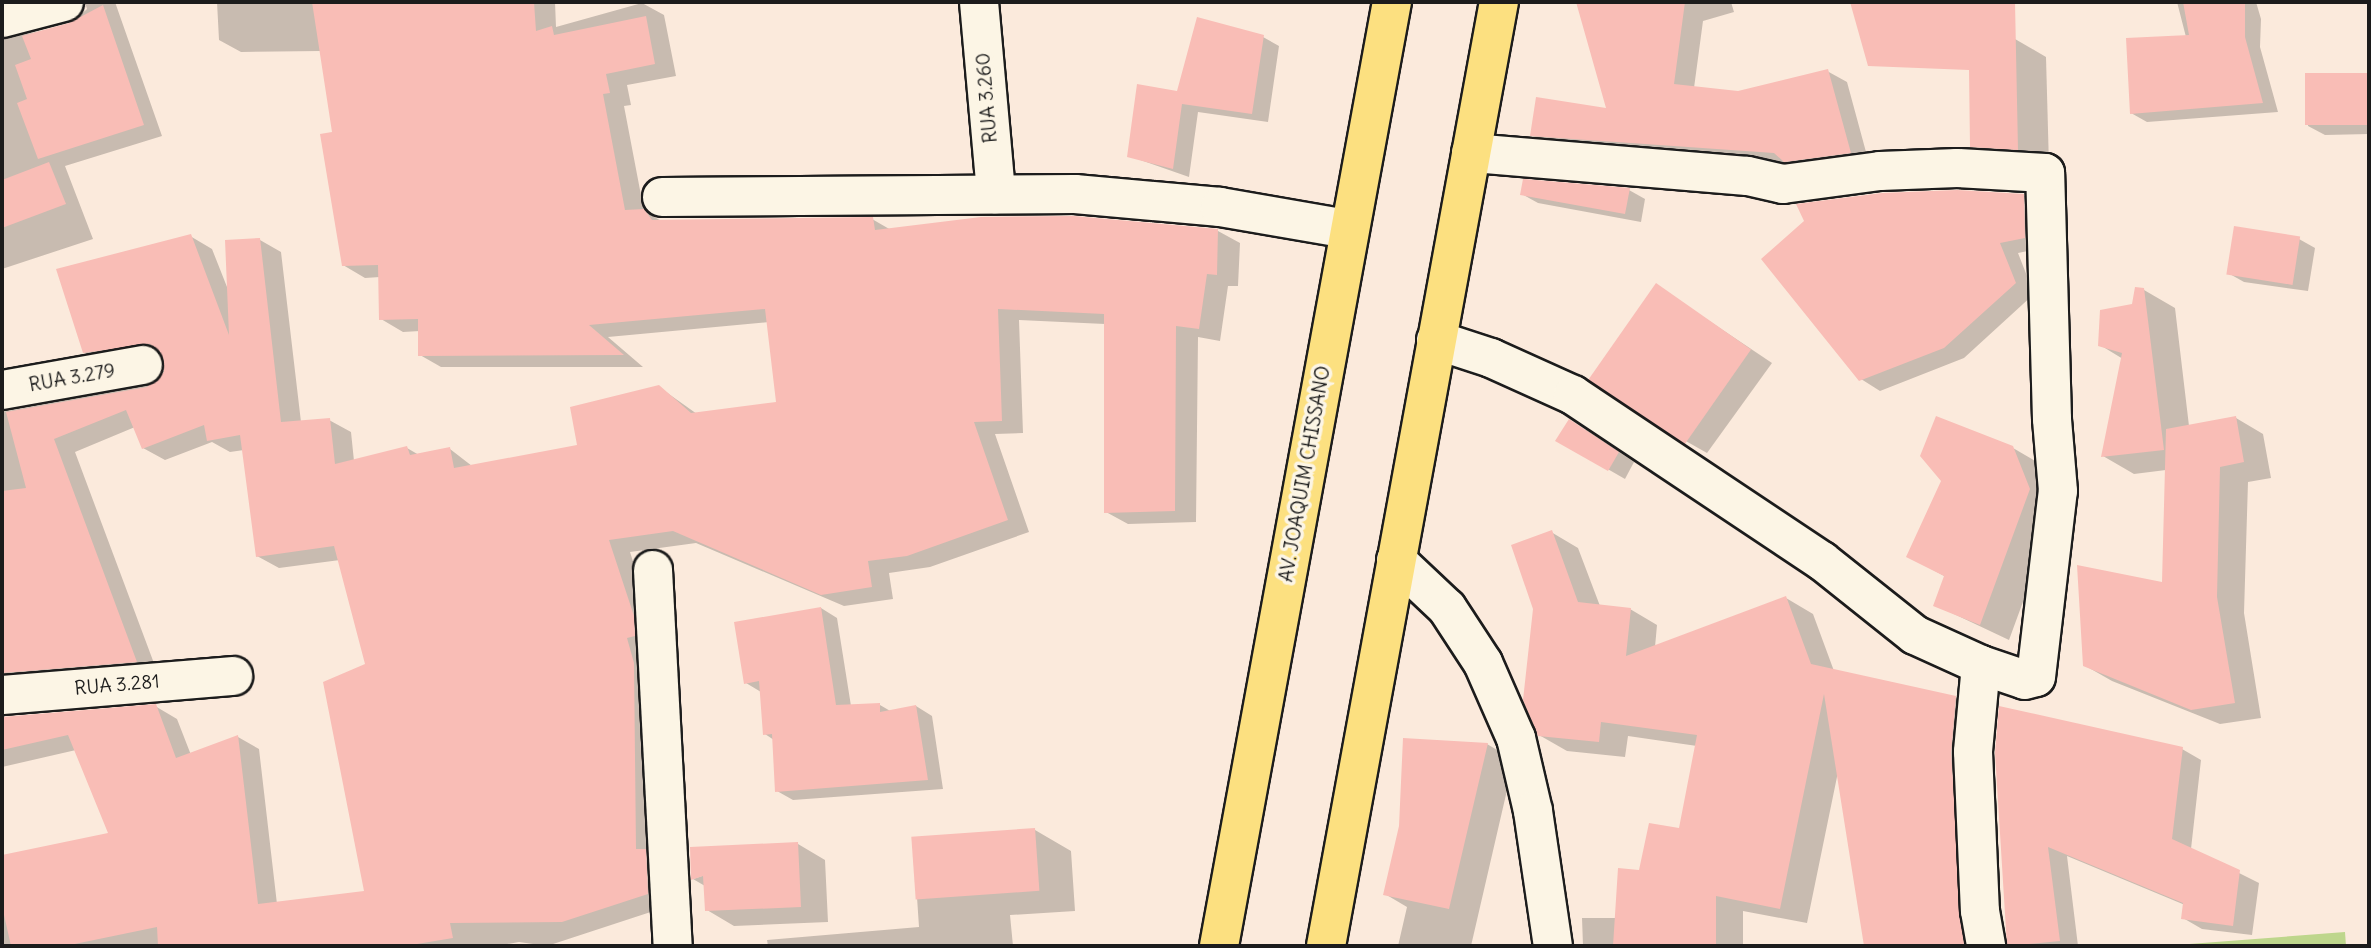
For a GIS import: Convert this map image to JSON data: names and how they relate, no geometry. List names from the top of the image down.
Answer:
{
  "streets": {
    "main road": ["AV. JOAQUIM CHISSANO"],
    "street": ["RUA 3.260", "RUA 3.279", "RUA 3.281"]
  }
}
